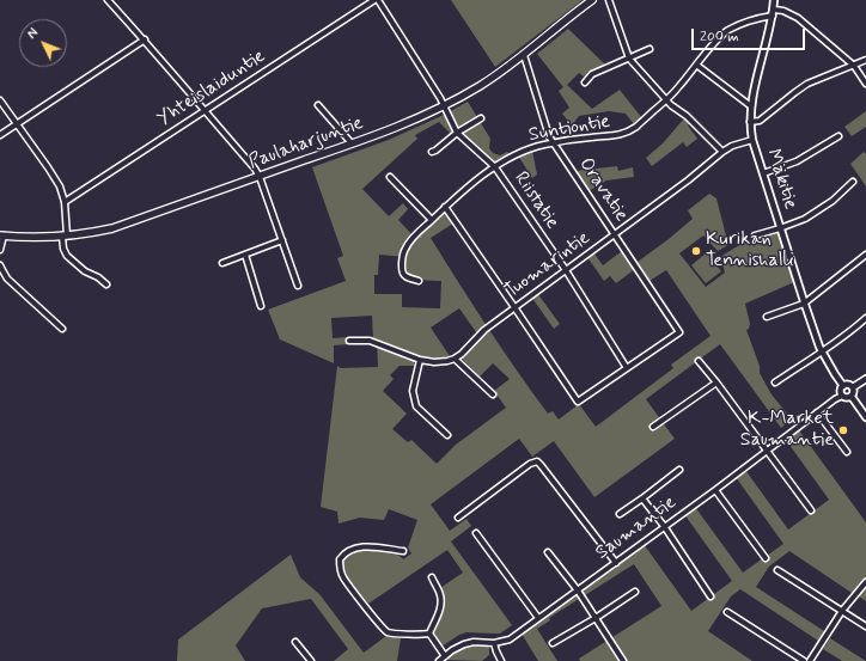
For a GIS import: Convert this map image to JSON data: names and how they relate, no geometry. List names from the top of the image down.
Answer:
{
  "streets": {
    "main road": ["Paulaharjuntie"],
    "street": [
      "Yhteislaiduntie",
      "Suntiontie",
      "Mäkitie",
      "Oravatie",
      "Riistatie",
      "Tuomarintie",
      "Saumantie"
    ]
  },
  "crossings": [
    ["Yhteislaiduntie", "Riistatie"],
    ["Suntiontie", "Mäkitie"],
    ["Suntiontie", "Oravatie"],
    ["Suntiontie", "Riistatie"],
    ["Paulaharjuntie", "Oravatie"],
    ["Paulaharjuntie", "Riistatie"],
    ["Mäkitie", "Tuomarintie"],
    ["Mäkitie", "Saumantie"],
    ["Oravatie", "Riistatie"],
    ["Oravatie", "Tuomarintie"],
    ["Riistatie", "Tuomarintie"]
  ],
  "places": ["Kurikan Tennishalli", "K-Market Saumantie"],
  "scale_bar": "200 m",
  "north": "top left"
}
